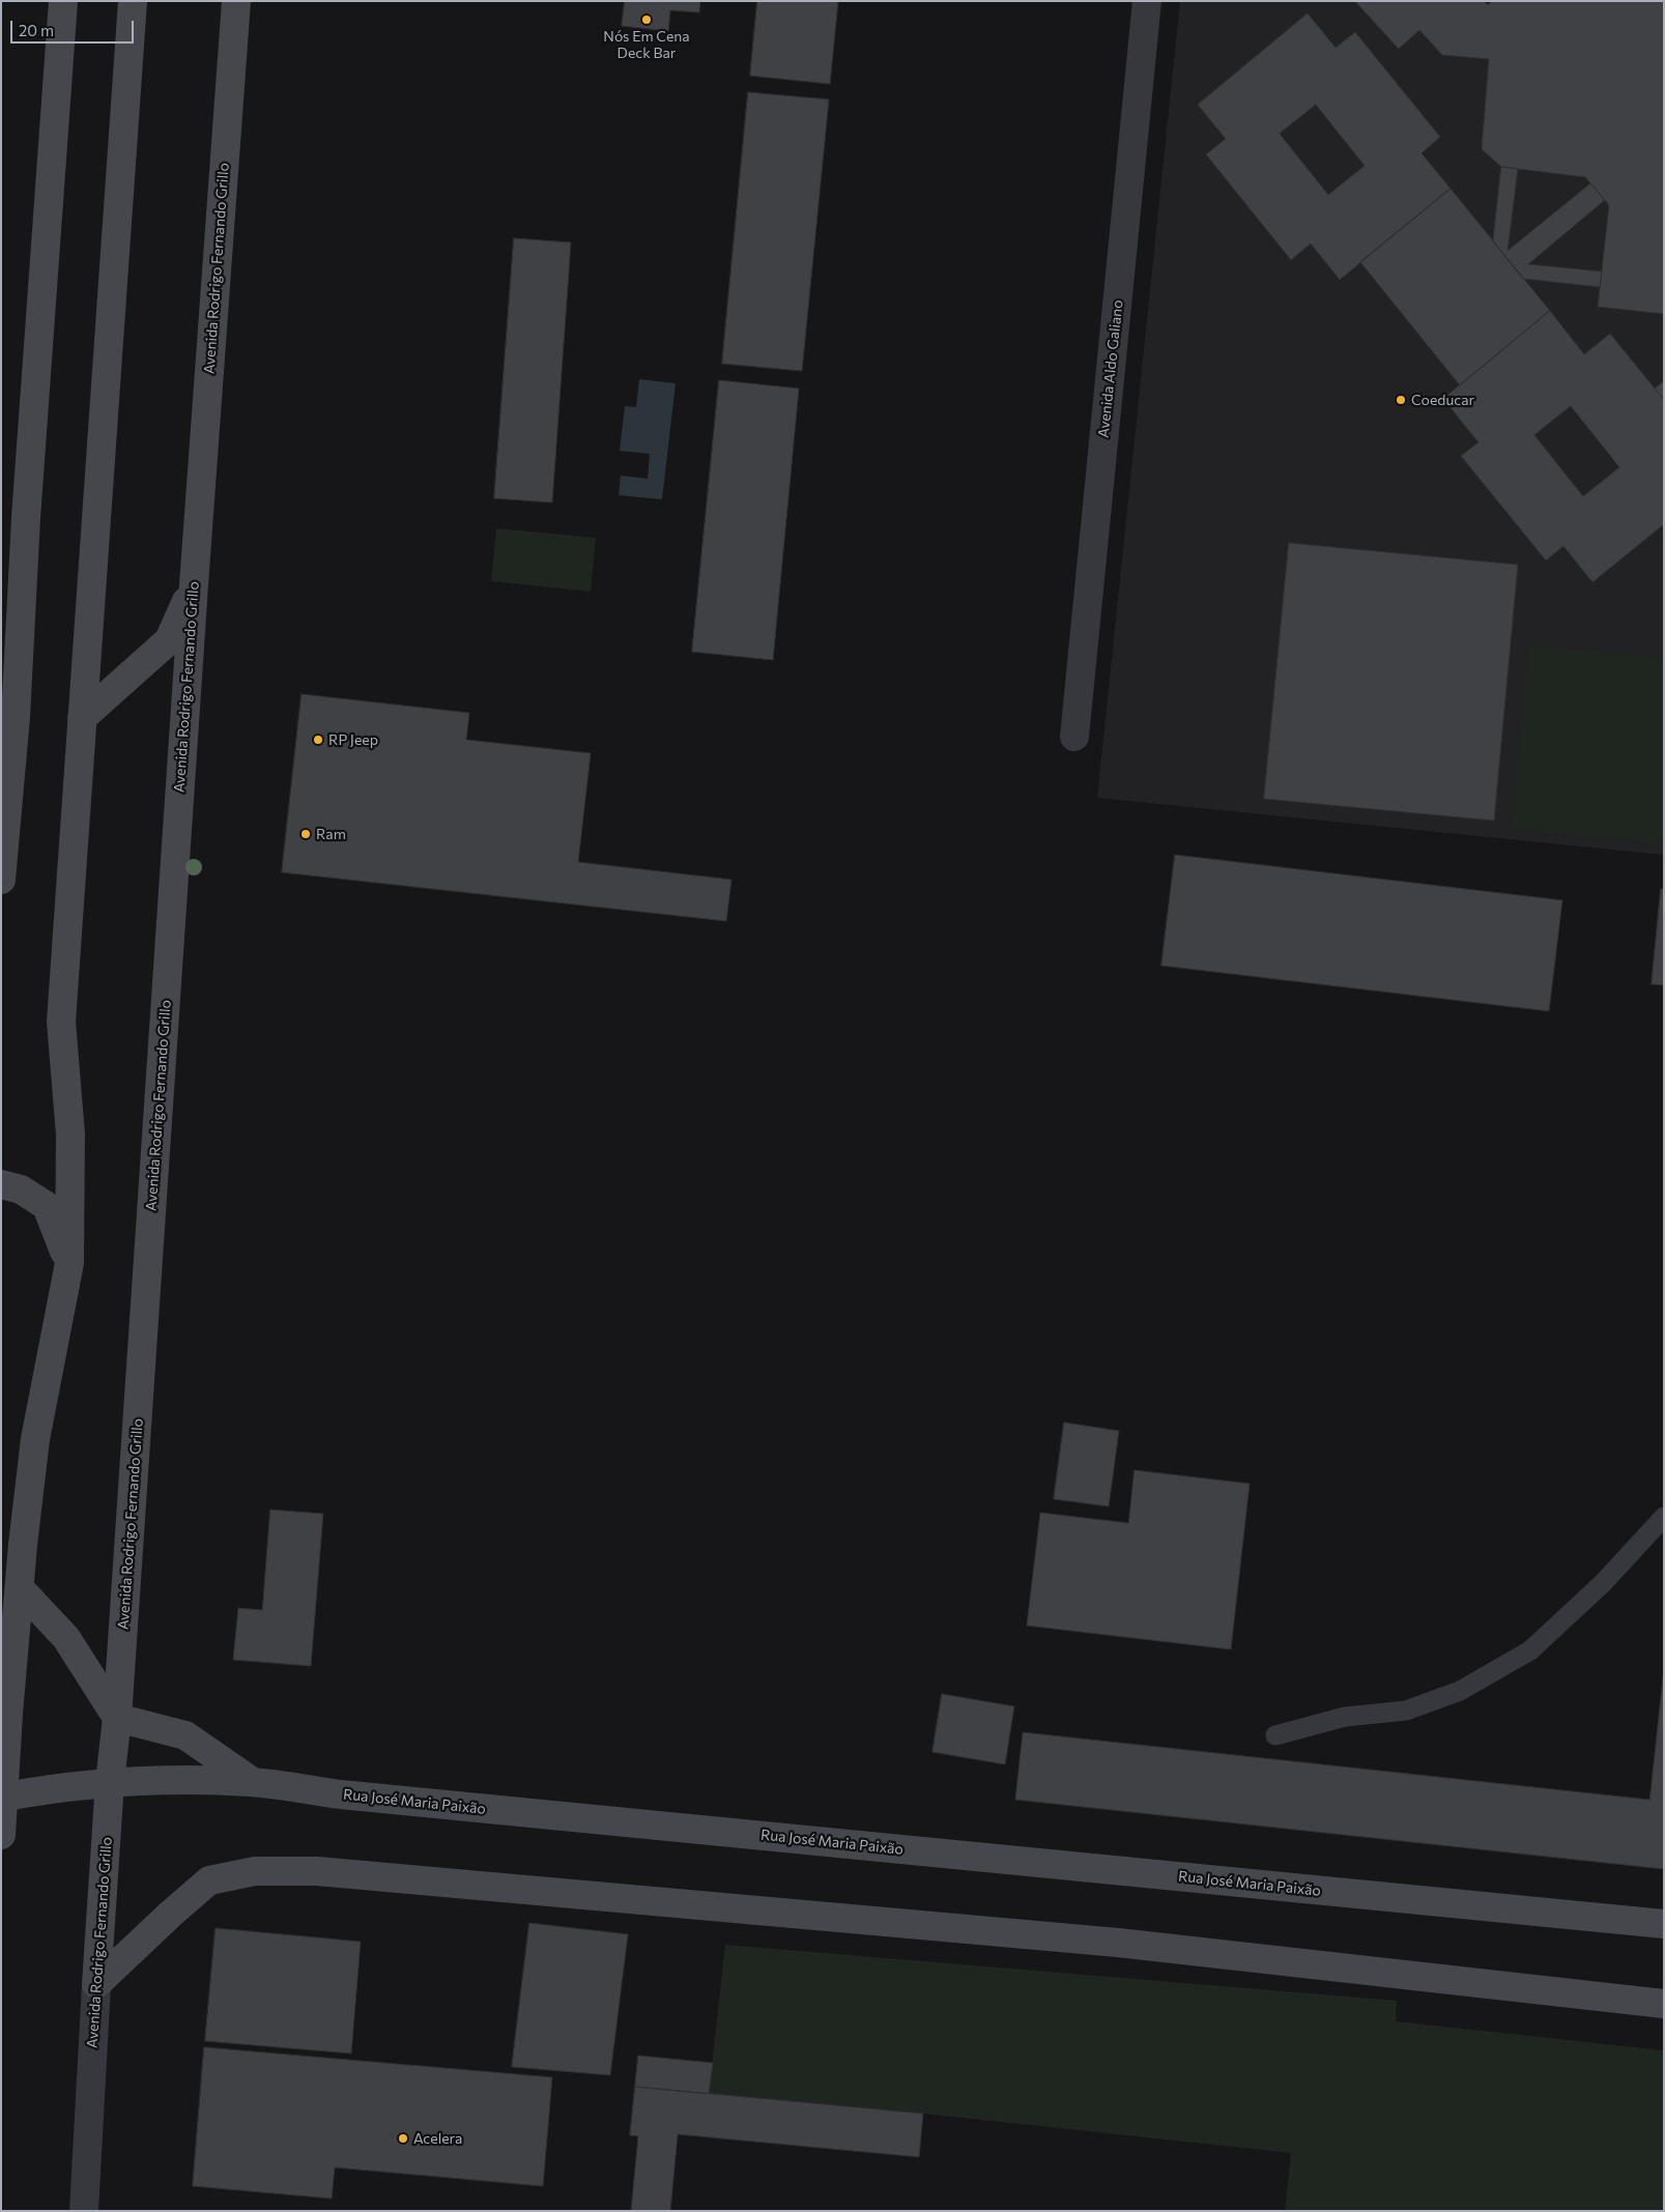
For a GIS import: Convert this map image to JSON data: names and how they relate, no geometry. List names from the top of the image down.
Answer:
{
  "streets": {
    "street": ["Avenida Rodrigo Fernando Grillo", "Avenida Aldo Galiano", "Rua José Maria Paixão"]
  },
  "crossings": [
    ["Avenida Rodrigo Fernando Grillo", "Rua José Maria Paixão"]
  ],
  "places": [
    "Nós Em Cena Deck Bar",
    "Coeducar",
    "RP Jeep",
    "Ram",
    "Acelera"
  ],
  "scale_bar": "20 m"
}
